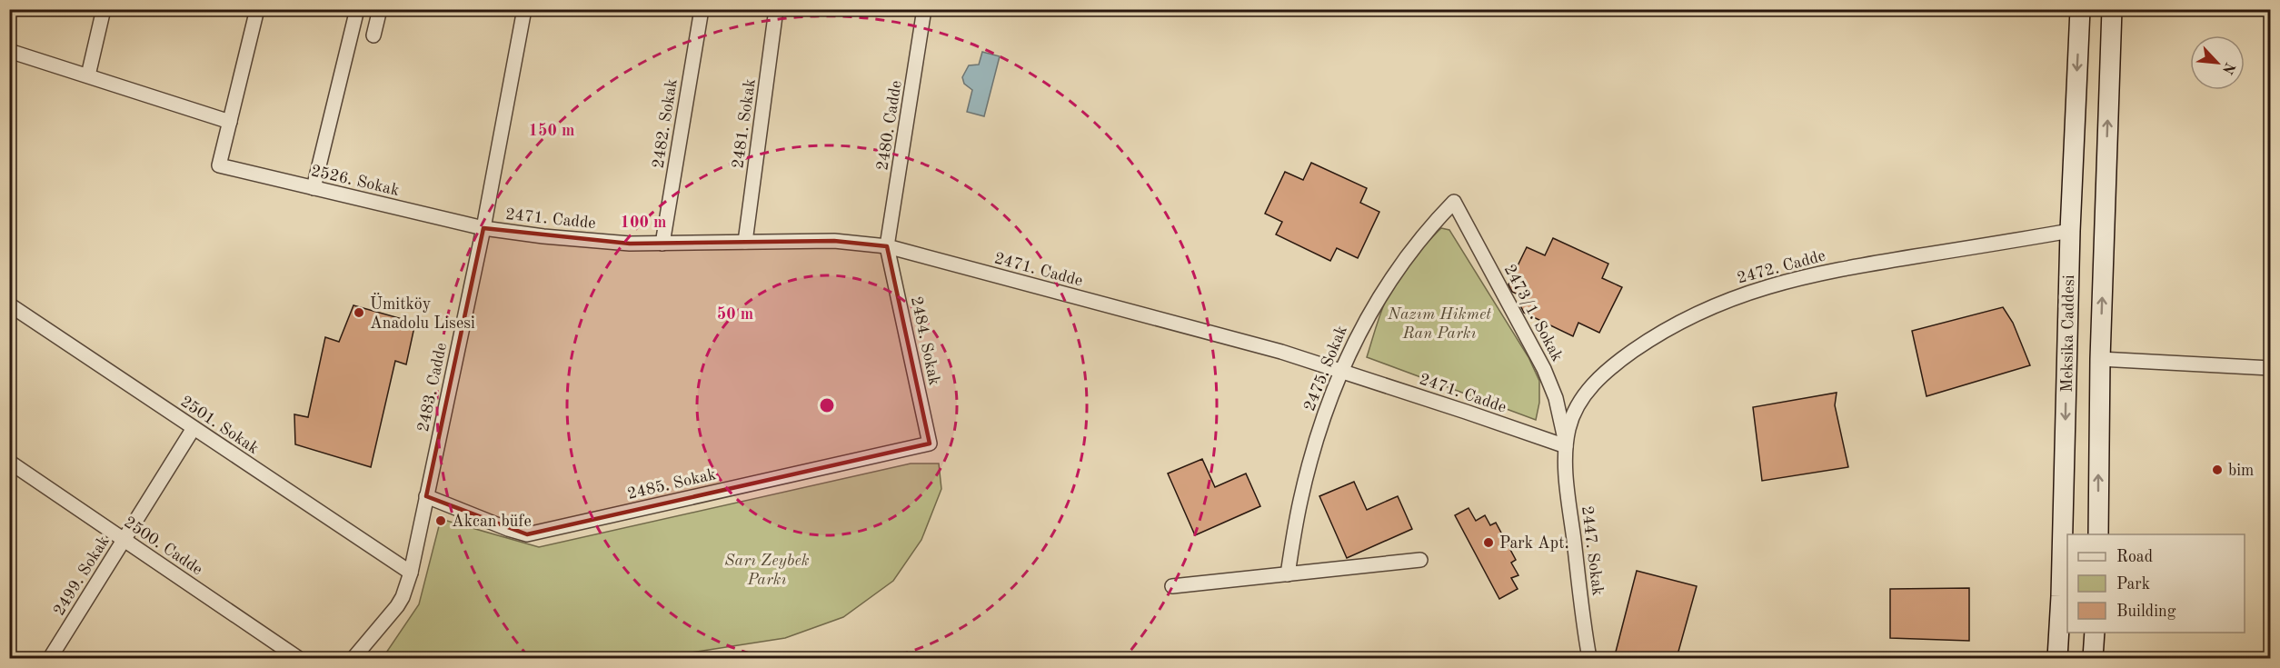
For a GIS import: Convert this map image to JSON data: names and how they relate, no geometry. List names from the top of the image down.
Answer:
{
  "streets": {
    "main road": ["Meksika Caddesi"],
    "street": [
      "2482. Sokak",
      "2481. Sokak",
      "2480. Cadde",
      "2526. Sokak",
      "2471. Cadde",
      "2472. Cadde",
      "2473/1. Sokak",
      "2484. Sokak",
      "2475. Sokak",
      "2483. Cadde",
      "2501. Sokak",
      "2485. Sokak",
      "2500. Cadde",
      "2447. Sokak",
      "2499. Sokak"
    ]
  },
  "crossings": [
    ["2482. Sokak", "2471. Cadde"],
    ["2481. Sokak", "2471. Cadde"],
    ["2480. Cadde", "2471. Cadde"],
    ["2480. Cadde", "2484. Sokak"],
    ["2526. Sokak", "2471. Cadde"],
    ["2526. Sokak", "2483. Cadde"],
    ["2471. Cadde", "2472. Cadde"],
    ["2471. Cadde", "2473/1. Sokak"],
    ["2471. Cadde", "2484. Sokak"],
    ["2471. Cadde", "2475. Sokak"],
    ["2471. Cadde", "2483. Cadde"],
    ["2471. Cadde", "2447. Sokak"],
    ["2472. Cadde", "2473/1. Sokak"],
    ["2472. Cadde", "Meksika Caddesi"],
    ["2472. Cadde", "2447. Sokak"],
    ["2473/1. Sokak", "2475. Sokak"],
    ["2473/1. Sokak", "2447. Sokak"],
    ["2484. Sokak", "2485. Sokak"],
    ["2483. Cadde", "2501. Sokak"],
    ["2483. Cadde", "2485. Sokak"],
    ["2501. Sokak", "2499. Sokak"],
    ["2500. Cadde", "2499. Sokak"]
  ],
  "parks": ["Nazım Hikmet Ran Parkı", "Sarı Zeybek Parkı"],
  "places": [
    "Ümitköy Anadolu Lisesi",
    "bim",
    "Akcan büfe",
    "Park Apt."
  ],
  "legend": ["Road", "Park", "Building"],
  "north": "bottom right",
  "rings": ["150 m", "100 m", "50 m"]
}
